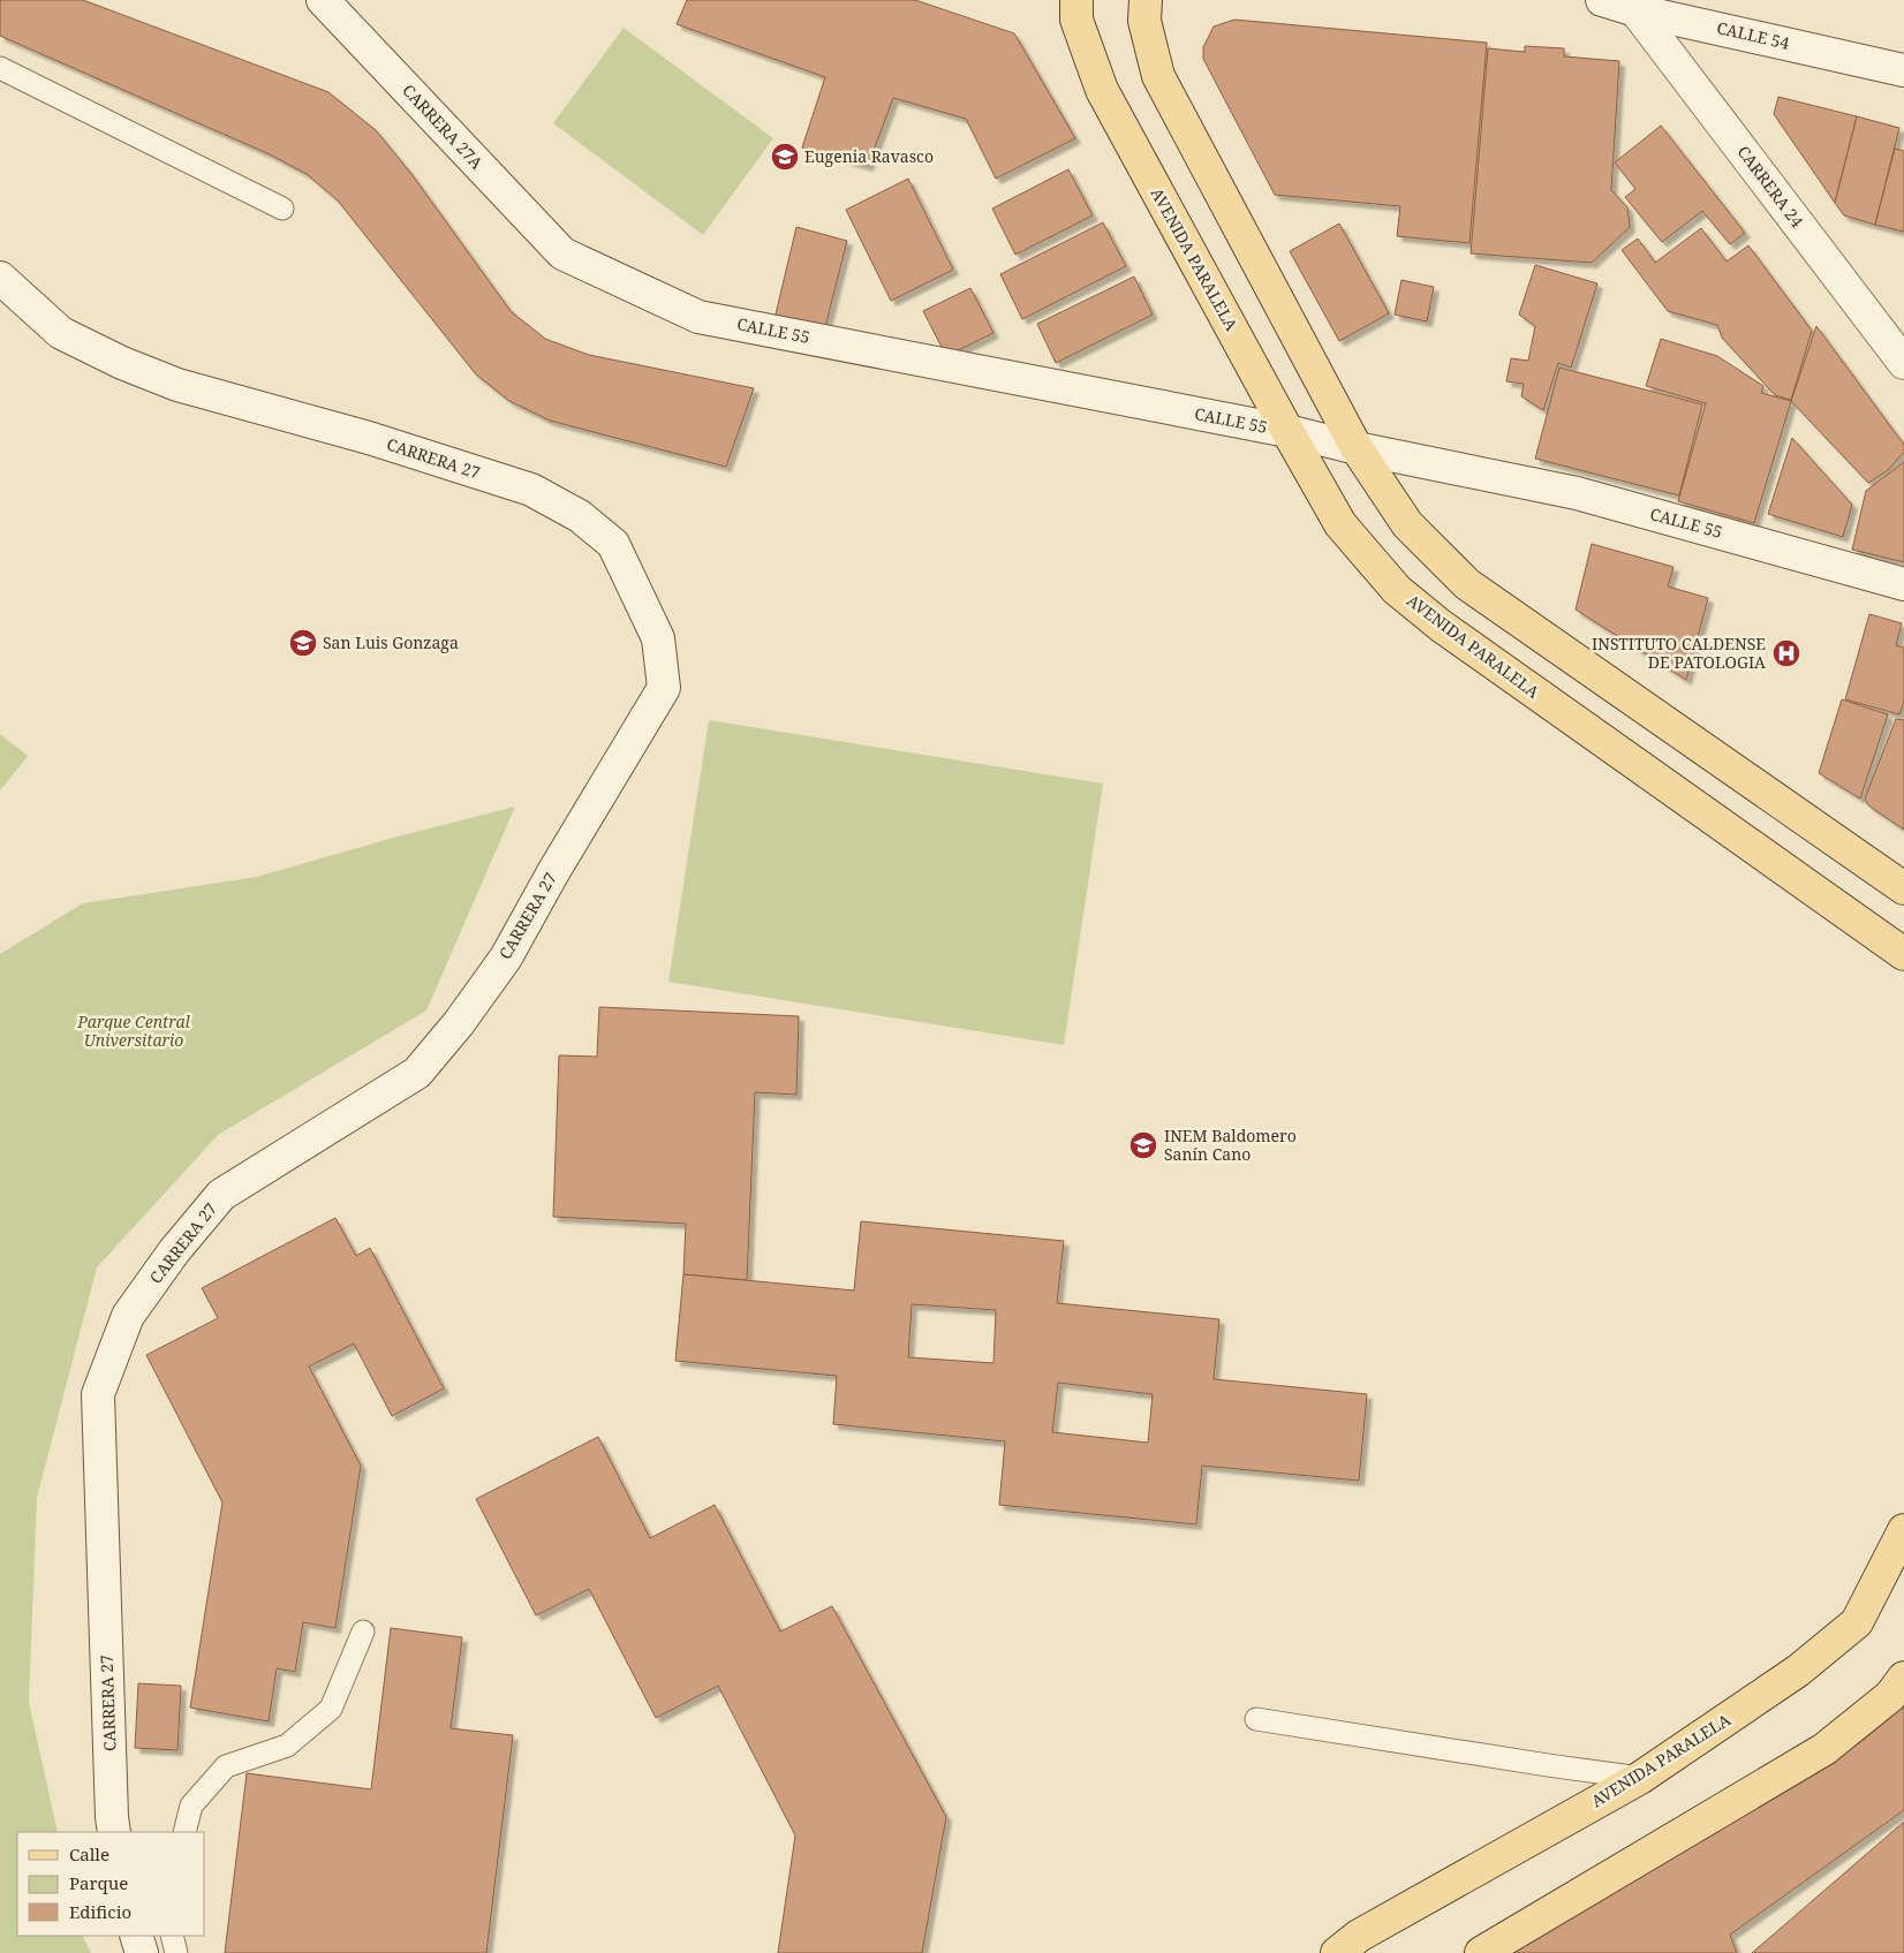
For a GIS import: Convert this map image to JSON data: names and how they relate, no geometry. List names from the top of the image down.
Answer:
{
  "streets": {
    "main road": ["AVENIDA PARALELA"],
    "street": [
      "CALLE 54",
      "CARRERA 27A",
      "CARRERA 24",
      "CALLE 55",
      "CARRERA 27"
    ]
  },
  "crossings": [
    ["CALLE 54", "CARRERA 24"],
    ["CARRERA 27A", "CALLE 55"],
    ["AVENIDA PARALELA", "CALLE 55"]
  ],
  "parks": ["Parque Central Universitario"],
  "places": {
    "school or university": ["Eugenia Ravasco", "San Luis Gonzaga", "INEM Baldomero Sanín Cano"],
    "hospital": ["INSTITUTO CALDENSE DE PATOLOGIA"]
  },
  "legend": ["Calle", "Parque", "Edificio"]
}
